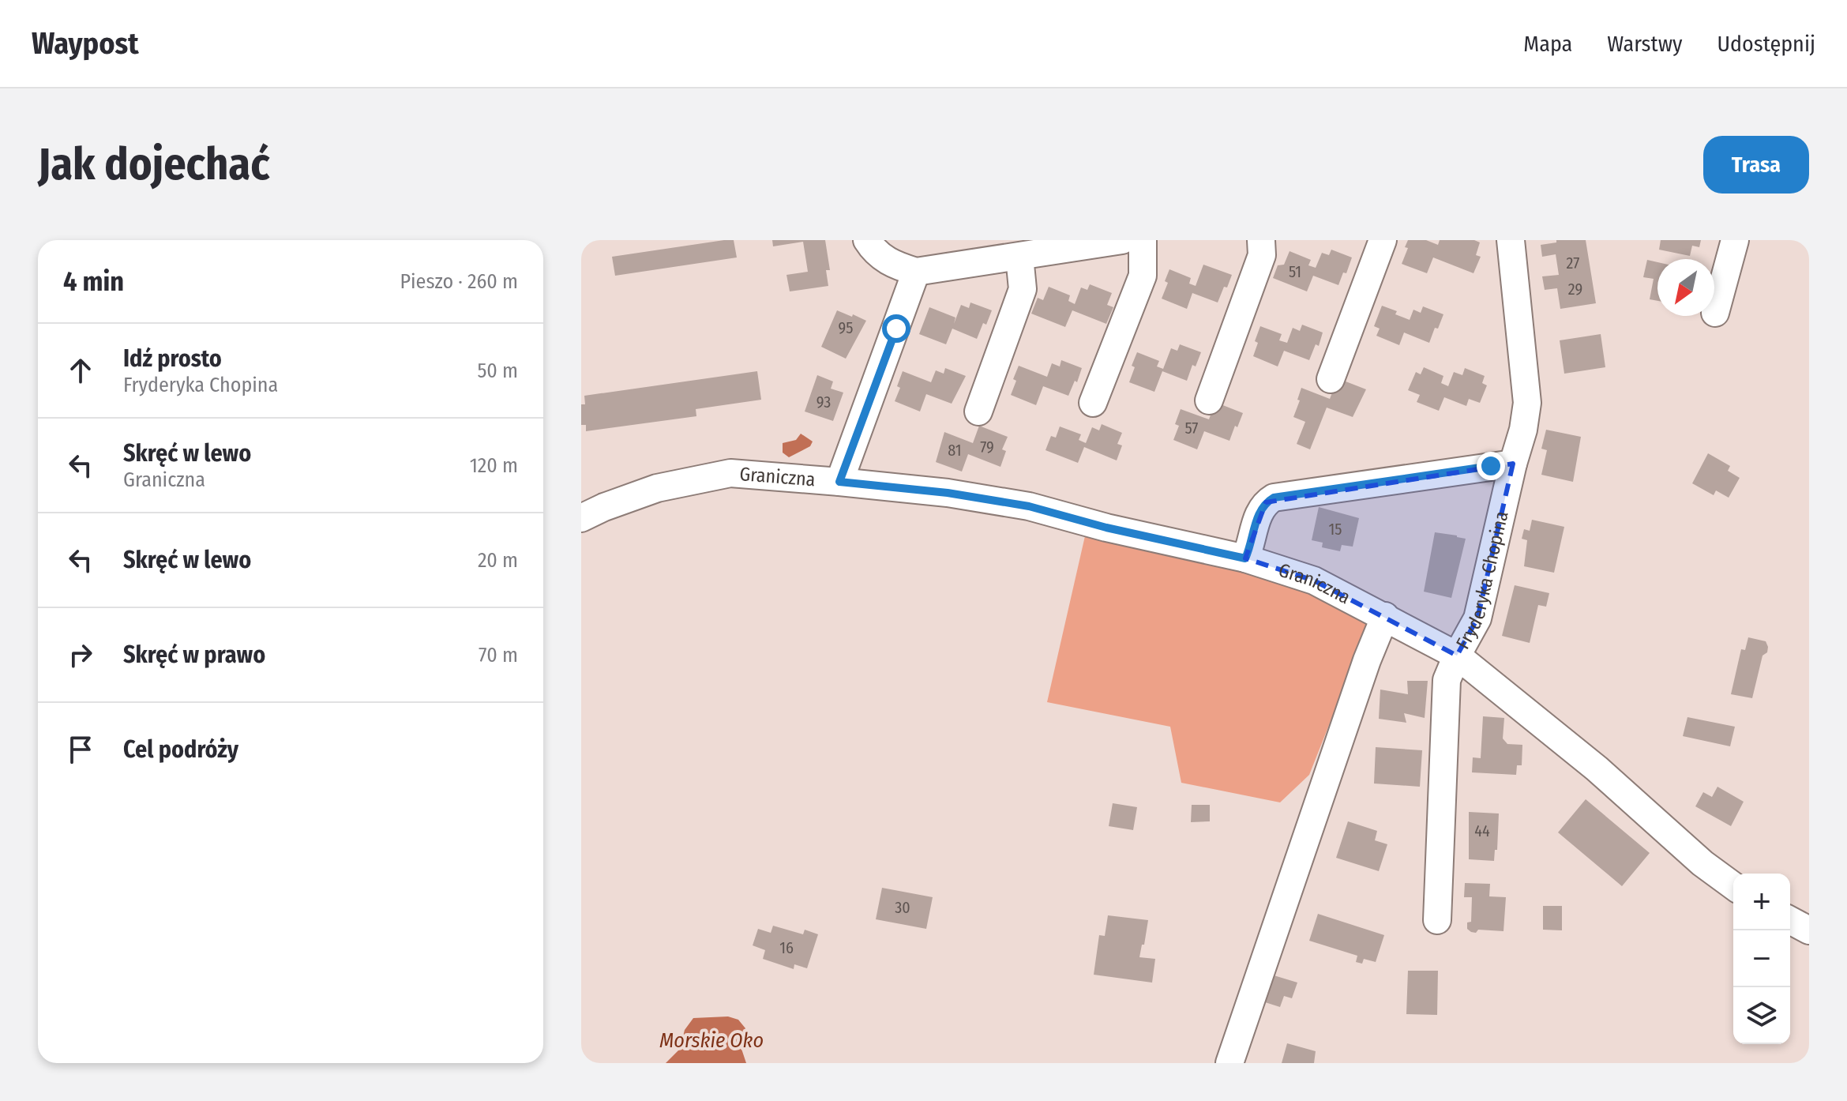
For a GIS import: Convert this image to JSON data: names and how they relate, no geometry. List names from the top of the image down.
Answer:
{
  "streets": {
    "street": ["Graniczna", "Fryderyka Chopina"]
  },
  "crossings": [
    ["Graniczna", "Fryderyka Chopina"]
  ],
  "water": ["Morskie Oko"],
  "house_numbers": [
    "27",
    "51",
    "29",
    "95",
    "93",
    "57",
    "79",
    "81",
    "15",
    "44",
    "30",
    "16"
  ],
  "north": "bottom left",
  "page": {
    "header": "Waypost",
    "nav": ["Mapa", "Warstwy", "Udostępnij"],
    "buttons": "Trasa",
    "title": "Jak dojechać",
    "heading": ["4 min", "Pieszo · 260 m"],
    "list": [
      ["Idź prosto", "Fryderyka Chopina", "50 m"],
      ["Skręć w lewo", "Graniczna", "120 m"],
      ["Skręć w lewo", "20 m"],
      ["Skręć w prawo", "70 m"],
      "Cel podróży"
    ],
    "map_buttons": ["+", "−"]
  }
}
